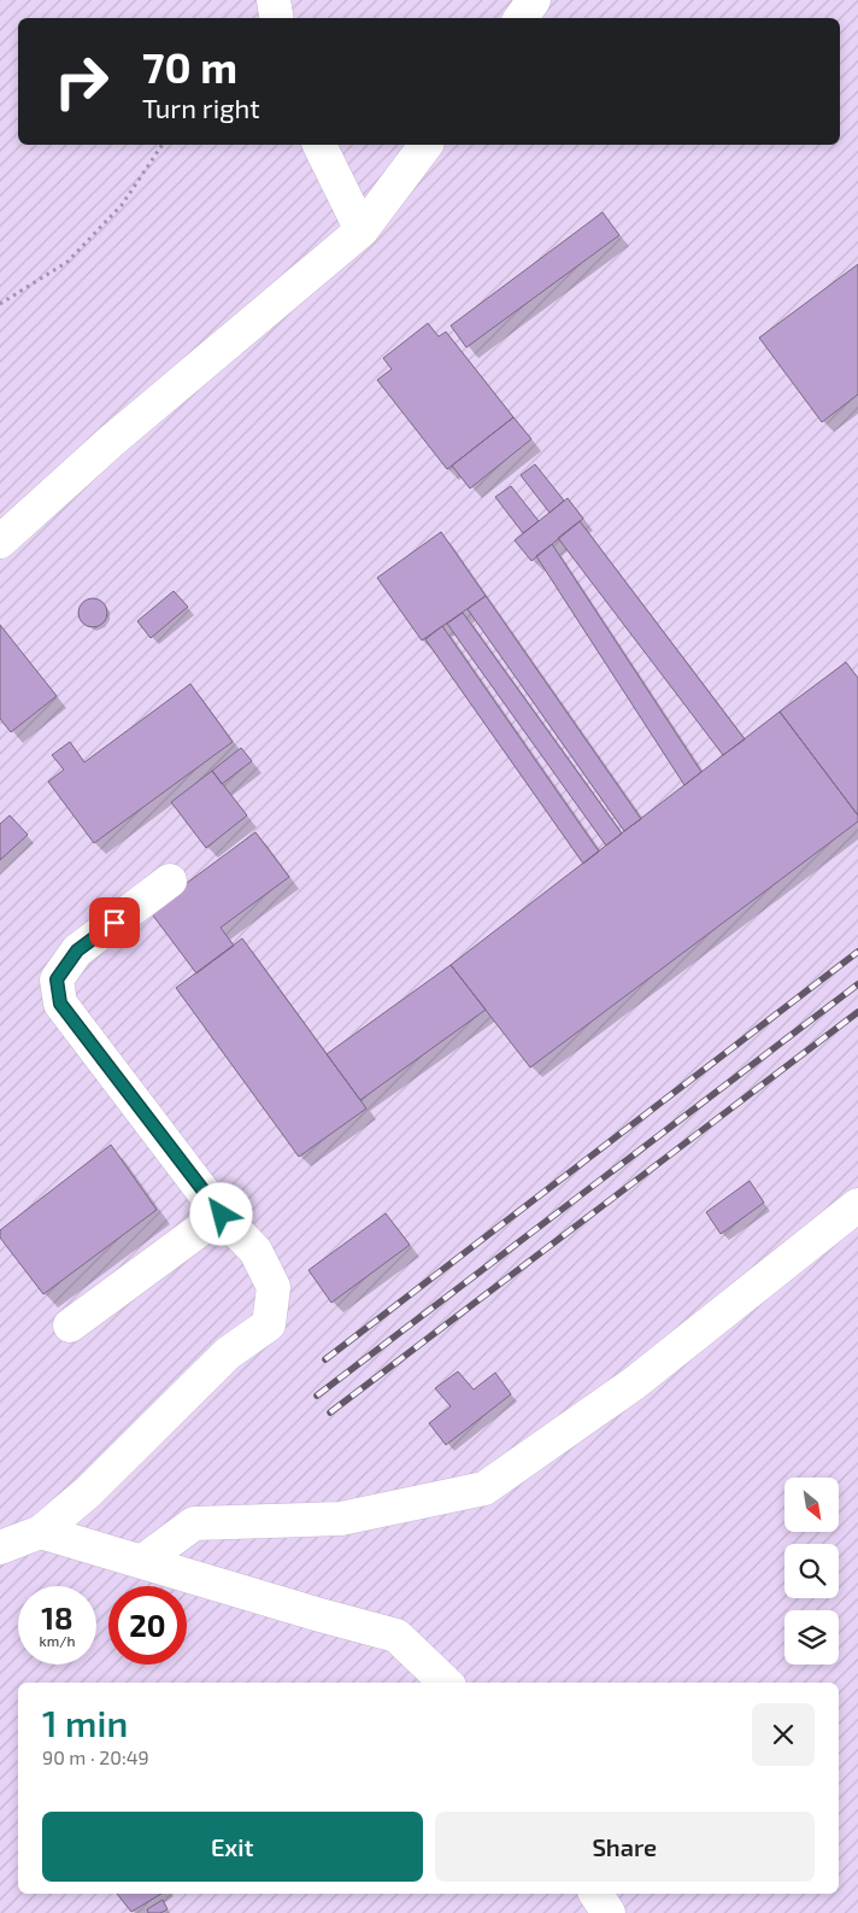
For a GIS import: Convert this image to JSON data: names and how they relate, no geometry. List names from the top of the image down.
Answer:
{
  "north": "bottom right",
  "page": {
    "turn": ["70 m", "Turn right"],
    "speed": "18 km/h",
    "limit": "20",
    "heading": ["1 min", "90 m · 20:49"],
    "buttons": ["Exit", "Share"]
  }
}
